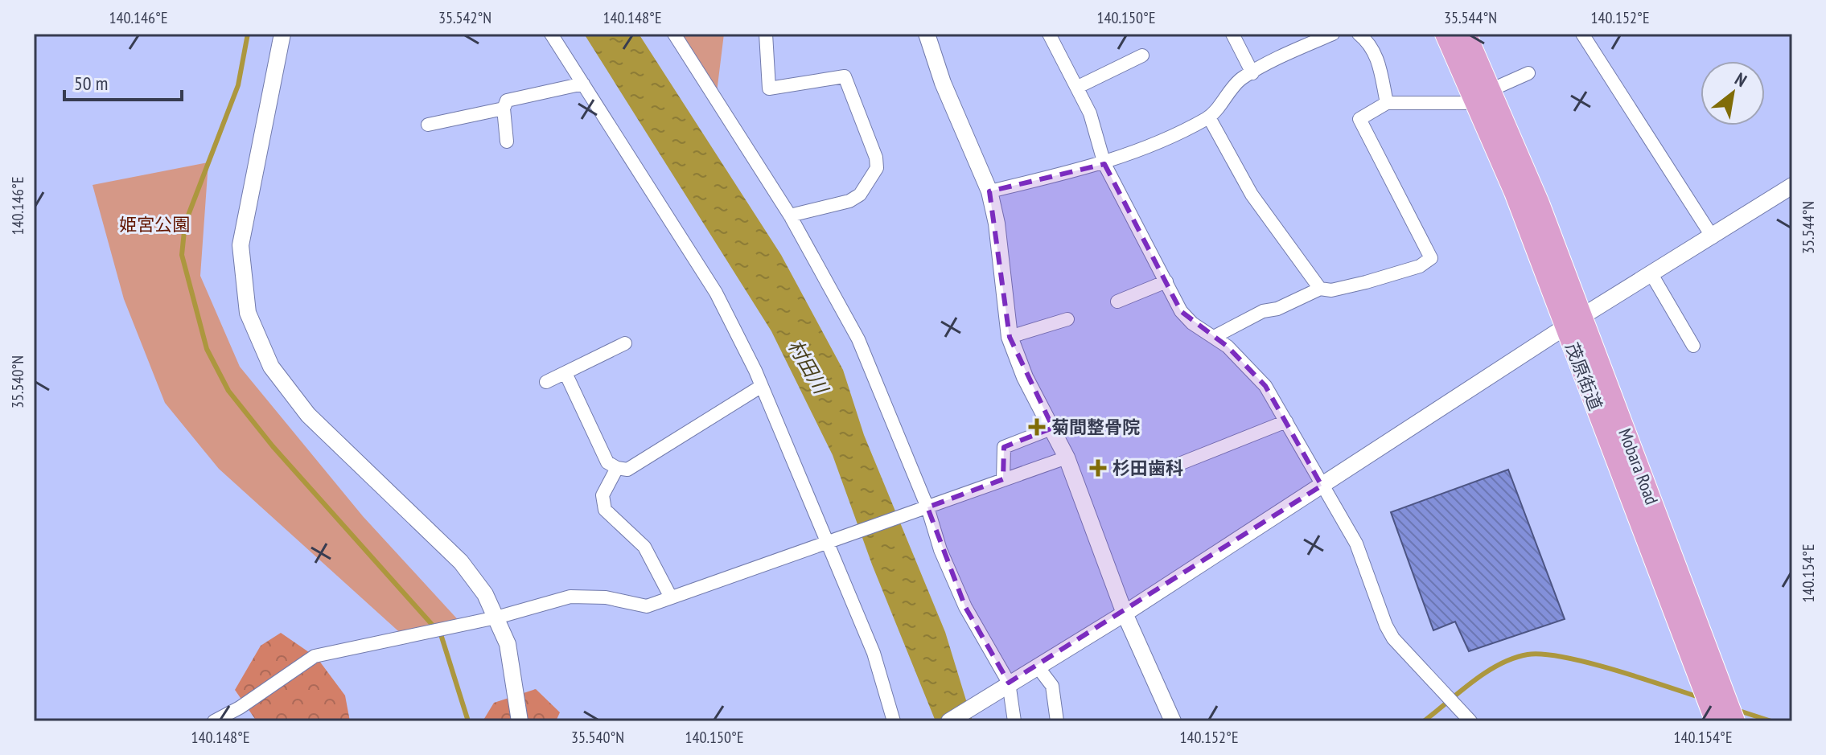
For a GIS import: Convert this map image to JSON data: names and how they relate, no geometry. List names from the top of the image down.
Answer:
{
  "streets": {
    "main road": ["茂原街道", "Mobara Road"]
  },
  "crossings": [
    ["茂原街道", "Mobara Road"]
  ],
  "water": ["村田川"],
  "parks": ["姫宮公園"],
  "places": {
    "health": ["菊間整骨院", "杉田歯科"]
  },
  "scale_bar": "50 m",
  "north": "top right",
  "coordinates": [
    "140.146°E",
    "35.542°N",
    "140.148°E",
    "140.150°E",
    "35.544°N",
    "140.152°E",
    "35.540°N",
    "140.154°E"
  ]
}
